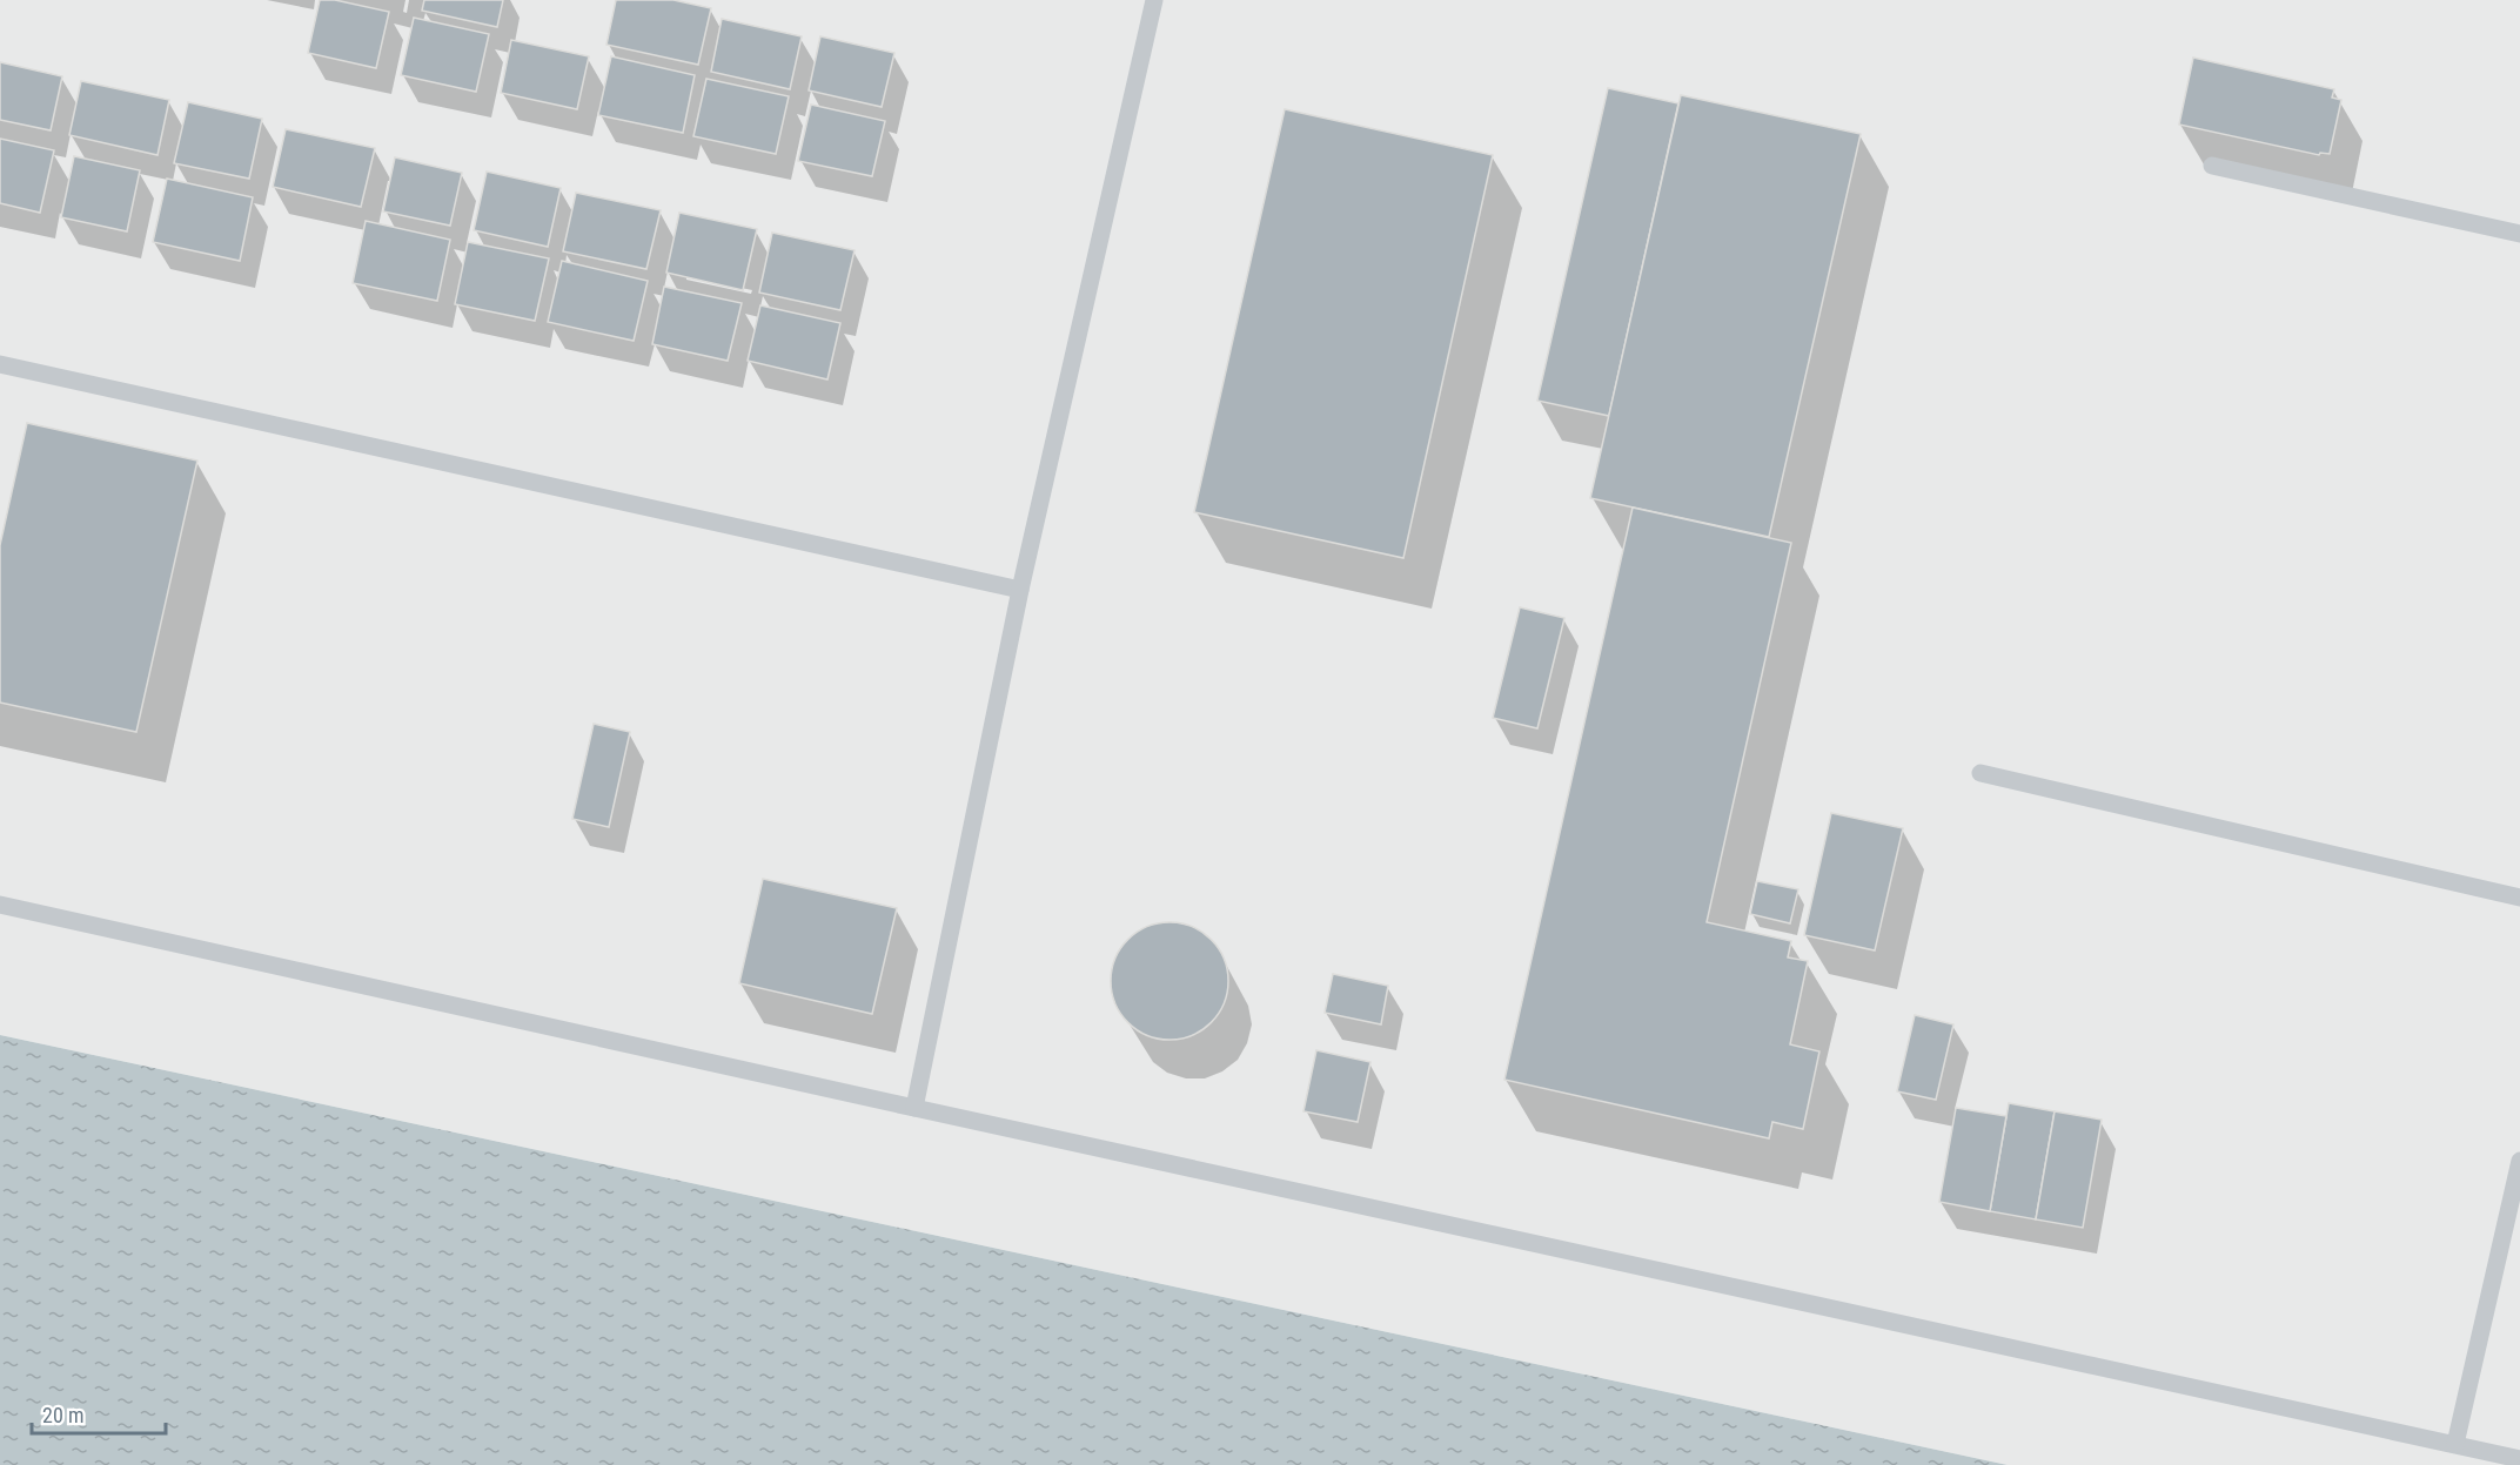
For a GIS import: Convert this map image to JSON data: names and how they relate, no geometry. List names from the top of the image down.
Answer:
{
  "scale_bar": "20 m"
}
